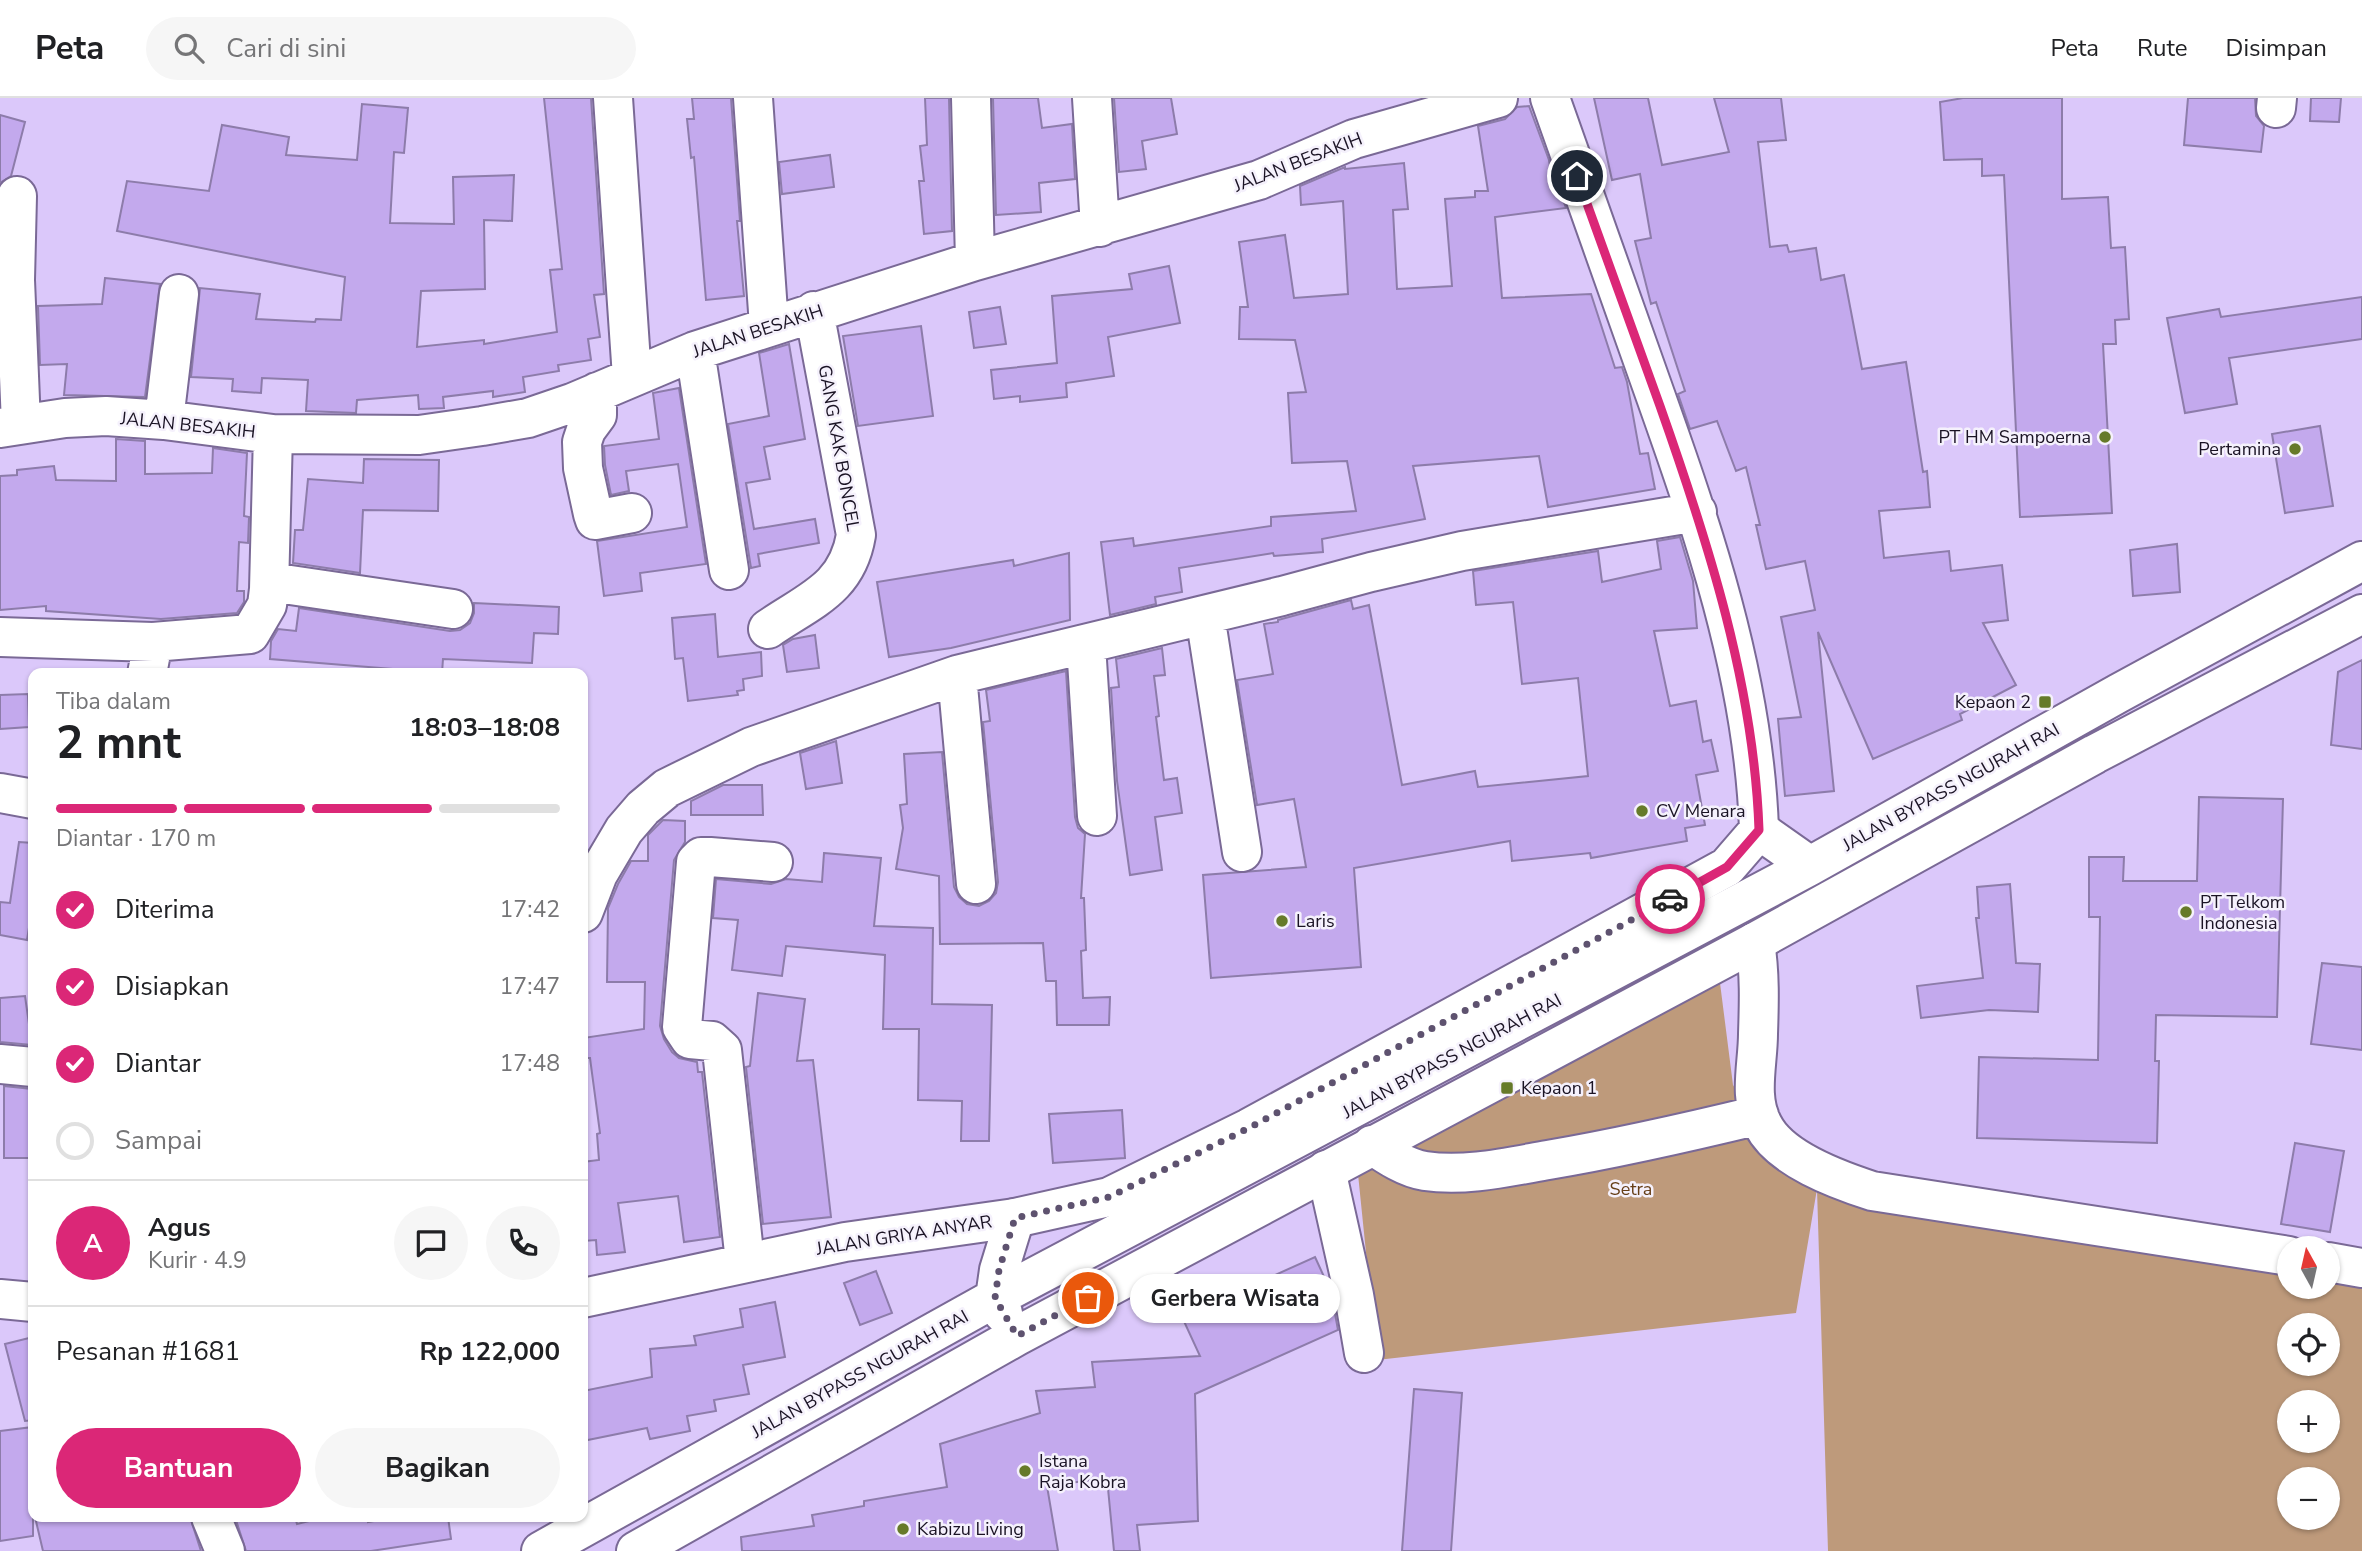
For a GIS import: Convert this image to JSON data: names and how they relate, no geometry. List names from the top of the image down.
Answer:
{
  "streets": {
    "main road": [
      "JALAN BESAKIH",
      "GANG KAK BONCEL",
      "JALAN BYPASS NGURAH RAI",
      "JALAN GRIYA ANYAR"
    ]
  },
  "crossings": [
    ["JALAN BESAKIH", "GANG KAK BONCEL"]
  ],
  "parks": ["Setra"],
  "places": {
    "other": [
      "PT HM Sampoerna",
      "Pertamina",
      "CV Menara",
      "PT Telkom Indonesia",
      "Laris",
      "Gerbera Wisata",
      "Istana Raja Kobra",
      "Kabizu Living"
    ],
    "transit": ["Kepaon 2", "Kepaon 1"]
  },
  "north": "top",
  "page": {
    "header": "Peta",
    "search": "Cari di sini",
    "nav": ["Peta", "Rute", "Disimpan"],
    "heading": ["2 mnt", "Tiba dalam", "18:03–18:08"],
    "panel": [
      "Agus",
      "Kurir · 4.9",
      "Pesanan #1681",
      "Rp 122,000"
    ],
    "bar": "Diantar · 170 m",
    "list": [
      ["Diterima", "17:42"],
      ["Disiapkan", "17:47"],
      ["Diantar", "17:48"],
      "Sampai"
    ],
    "round": "A",
    "map_buttons": ["+", "−"],
    "bubble": "Gerbera Wisata",
    "buttons": ["Bantuan", "Bagikan"]
  }
}
